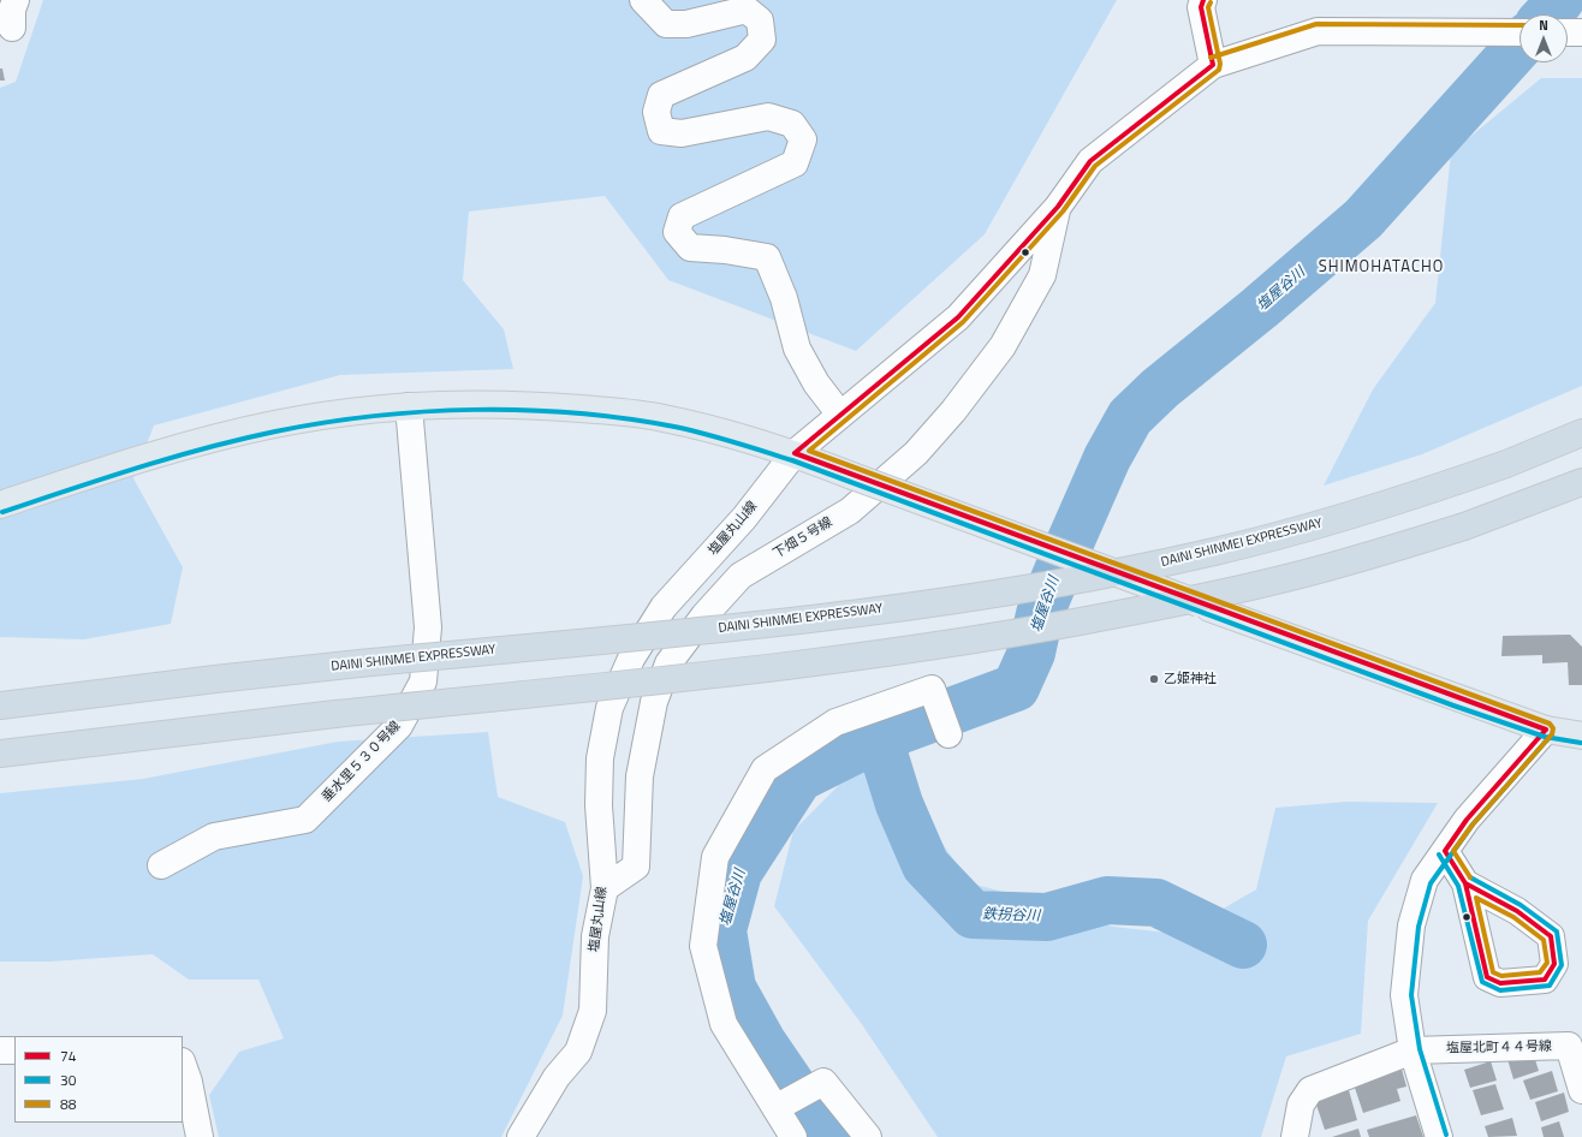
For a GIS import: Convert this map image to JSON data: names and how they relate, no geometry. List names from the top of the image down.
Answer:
{
  "streets": {
    "highway": ["DAINI SHINMEI EXPRESSWAY"],
    "street": [
      "塩屋丸山線",
      "下畑５号線",
      "垂水里５３０号線",
      "塩屋北町４４号線"
    ]
  },
  "crossings": [
    ["塩屋丸山線", "下畑５号線"]
  ],
  "districts": ["SHIMOHATACHO"],
  "water": ["塩屋谷川", "鉄拐谷川"],
  "places": ["乙姫神社"],
  "lines": ["transit line 74", "transit line 88", "transit line 30"],
  "legend": ["74", "30", "88"],
  "north": "top"
}
